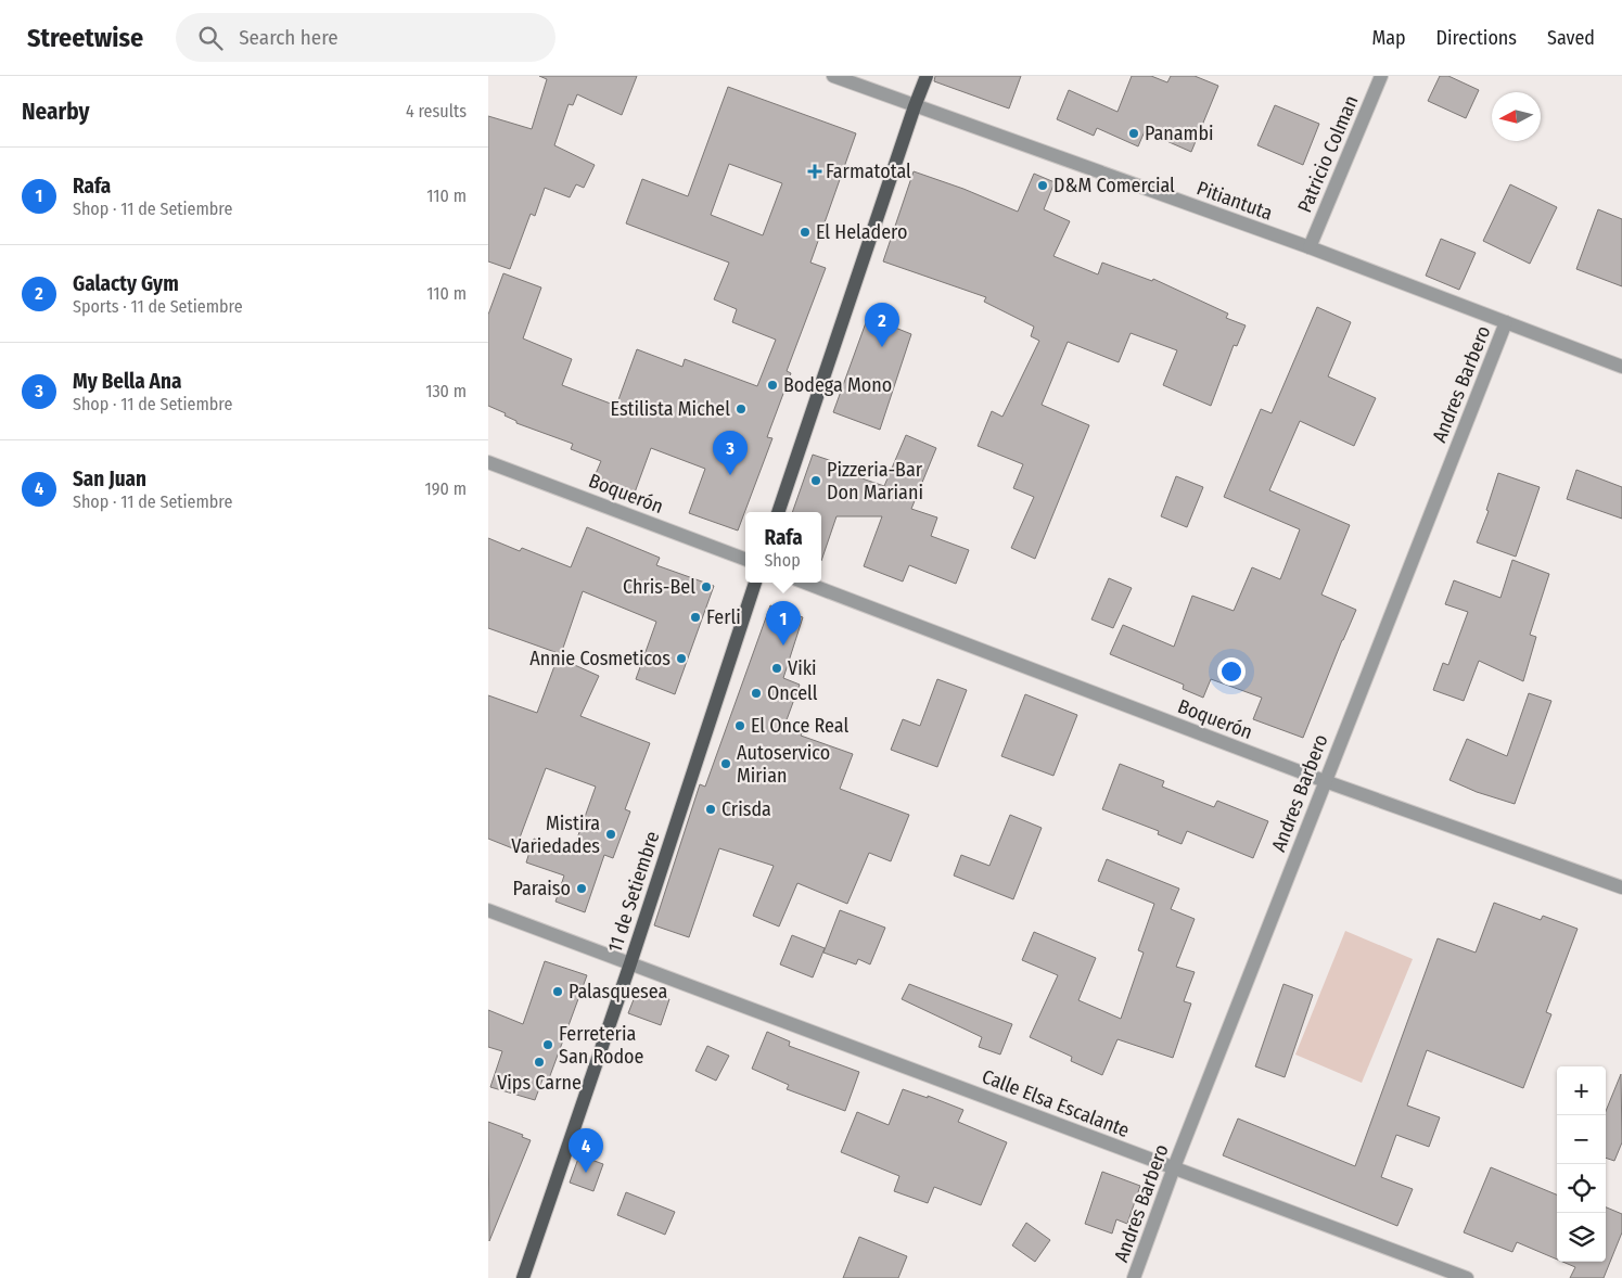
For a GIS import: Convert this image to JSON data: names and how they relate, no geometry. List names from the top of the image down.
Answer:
{
  "streets": {
    "main road": ["11 de Setiembre"],
    "street": [
      "Patricio Colman",
      "Pitiantuta",
      "Andres Barbero",
      "Boquerón",
      "Calle Elsa Escalante"
    ]
  },
  "crossings": [
    ["Patricio Colman", "Pitiantuta"],
    ["Pitiantuta", "Andres Barbero"],
    ["Andres Barbero", "Boquerón"],
    ["Andres Barbero", "Calle Elsa Escalante"],
    ["11 de Setiembre", "Calle Elsa Escalante"]
  ],
  "places": {
    "other": [
      "Panambi",
      "D&M Comercial",
      "El Heladero",
      "Bodega Mono",
      "Estilista Michel",
      "Pizzeria-Bar Don Mariani",
      "Chris-Bel",
      "Ferli",
      "Annie Cosmeticos",
      "Viki",
      "Oncell",
      "El Once Real",
      "Autoservico Mirian",
      "Crisda",
      "Mistira Variedades",
      "Paraiso",
      "Palasquesea",
      "Ferreteria San Rodoe",
      "Vips Carne"
    ],
    "health": ["Farmatotal"]
  },
  "north": "left",
  "page": {
    "header": "Streetwise",
    "search": "Search here",
    "nav": ["Map", "Directions", "Saved"],
    "heading": ["Nearby", "4 results"],
    "list": [
      {
        "mark": "1",
        "name": "Rafa",
        "note": "Shop · 11 de Setiembre",
        "value": "110 m"
      },
      {
        "mark": "2",
        "name": "Galacty Gym",
        "note": "Sports · 11 de Setiembre",
        "value": "110 m"
      },
      {
        "mark": "3",
        "name": "My Bella Ana",
        "note": "Shop · 11 de Setiembre",
        "value": "130 m"
      },
      {
        "mark": "4",
        "name": "San Juan",
        "note": "Shop · 11 de Setiembre",
        "value": "190 m"
      }
    ],
    "pins": [
      "2",
      "3",
      "1",
      "4"
    ],
    "popup": ["Rafa", "Shop"],
    "map_buttons": ["+", "−"]
  }
}
